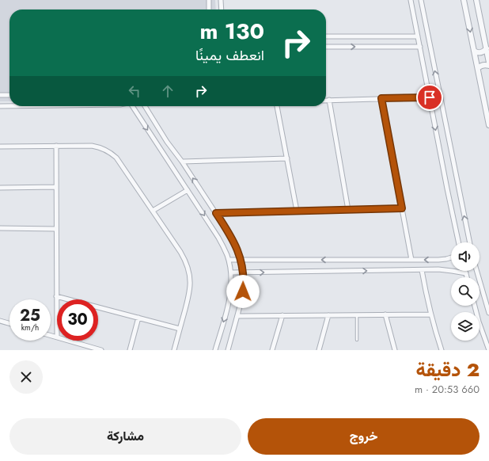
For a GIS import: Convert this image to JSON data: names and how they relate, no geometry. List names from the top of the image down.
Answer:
{
  "page": {
    "turn": ["130 m", "انعطف يمينًا"],
    "speed": "25 km/h",
    "limit": "30",
    "heading": ["2 دقيقة", "660 m · 20:53"],
    "buttons": ["خروج", "مشاركة"]
  }
}
